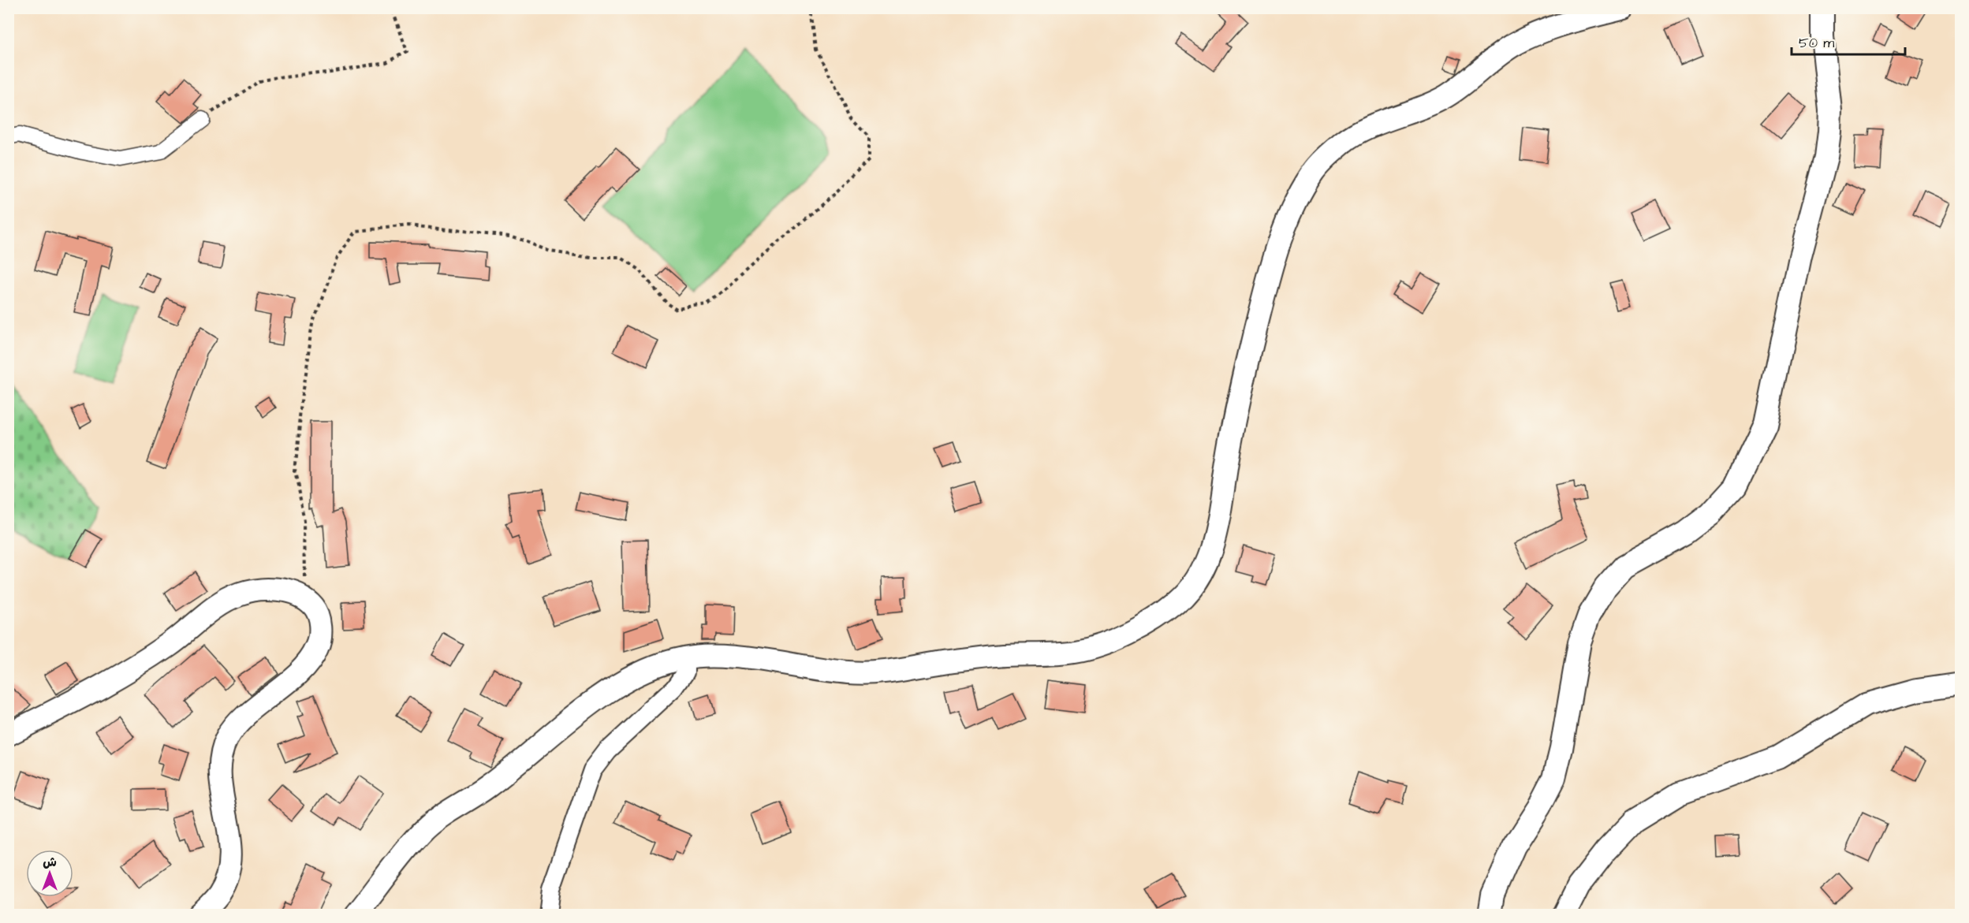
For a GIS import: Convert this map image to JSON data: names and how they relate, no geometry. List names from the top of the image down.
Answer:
{
  "scale_bar": "50 m",
  "north": "top"
}
